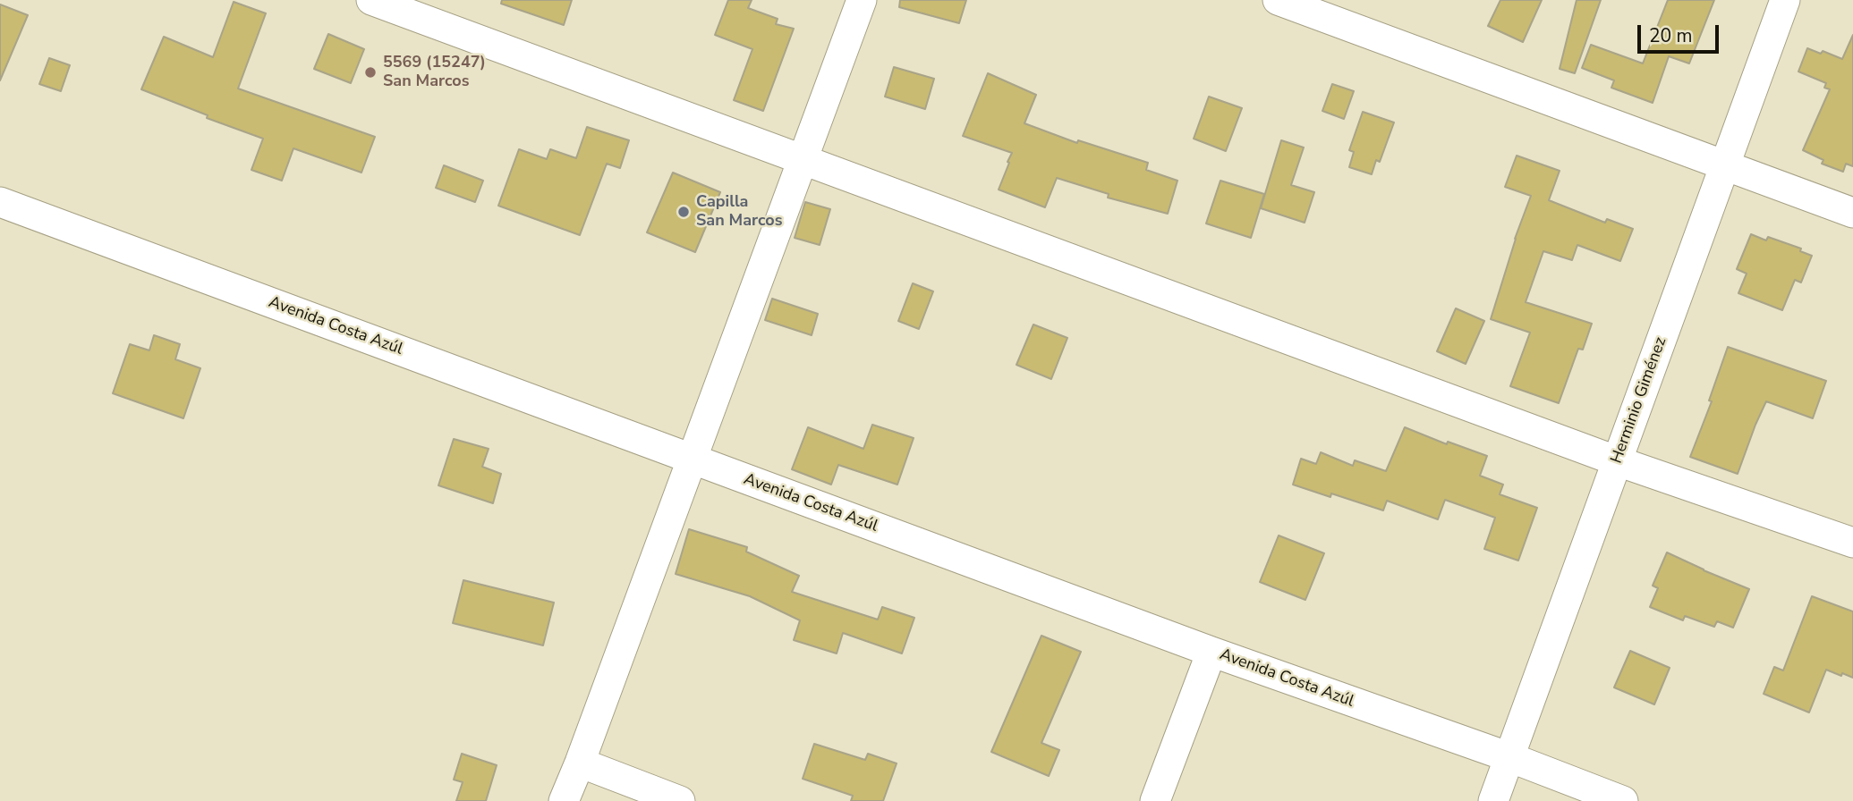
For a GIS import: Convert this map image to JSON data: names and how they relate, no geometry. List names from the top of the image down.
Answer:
{
  "streets": {
    "street": ["Avenida Costa Azúl", "Herminio Giménez"]
  },
  "crossings": [
    ["Avenida Costa Azúl", "Herminio Giménez"]
  ],
  "places": ["5569 (15247) San Marcos", "Capilla San Marcos"],
  "scale_bar": "20 m"
}
